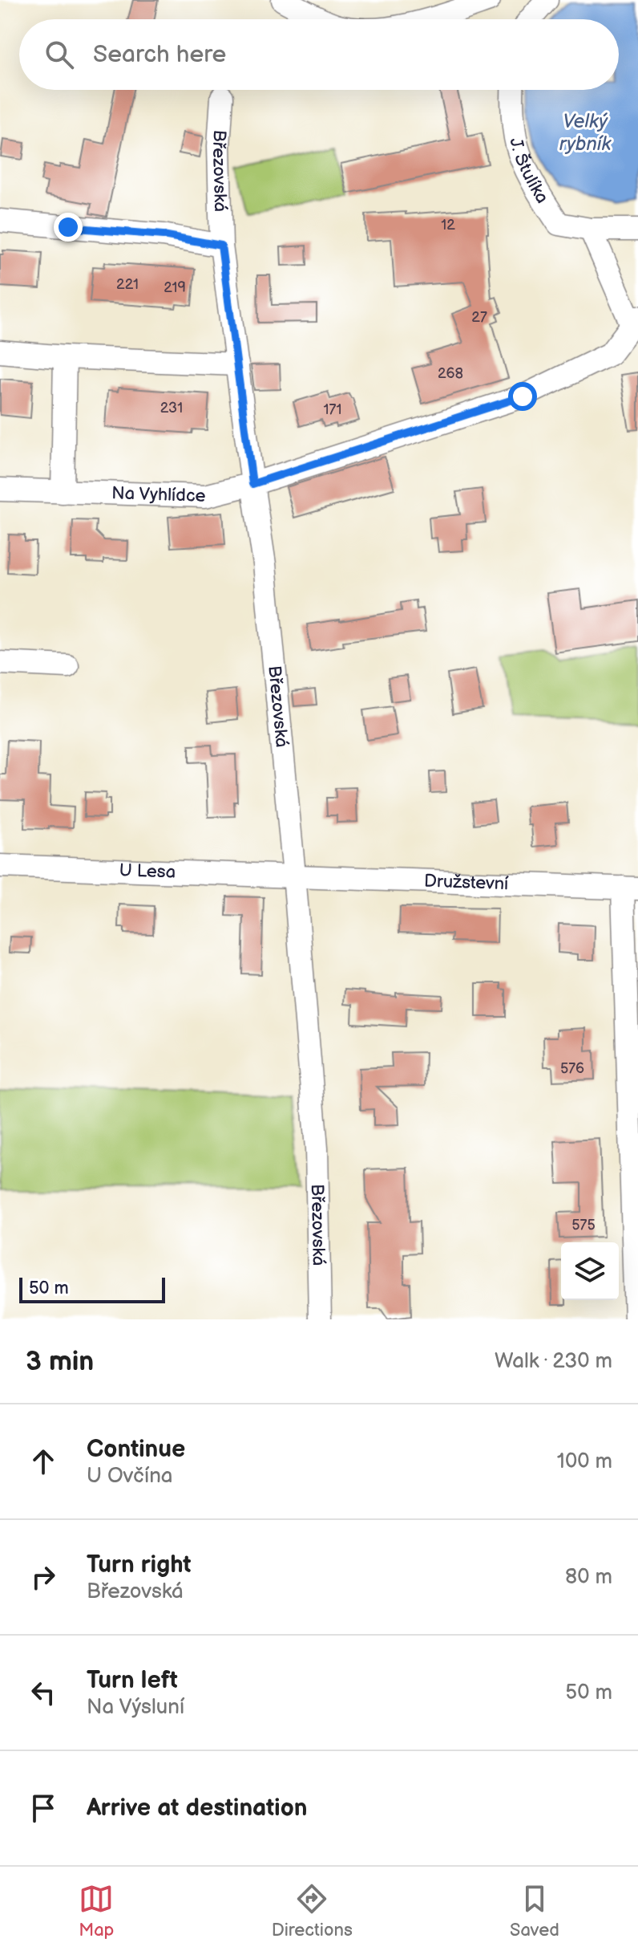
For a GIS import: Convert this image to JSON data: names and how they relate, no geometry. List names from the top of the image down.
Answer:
{
  "streets": {
    "street": [
      "J. Štulíka",
      "Březovská",
      "Na Vyhlídce",
      "U Lesa",
      "Družstevní"
    ]
  },
  "crossings": [
    ["Březovská", "Na Vyhlídce"],
    ["Březovská", "U Lesa"],
    ["Březovská", "Družstevní"],
    ["U Lesa", "Družstevní"]
  ],
  "water": ["Velký rybník"],
  "house_numbers": [
    "12",
    "221",
    "219",
    "27",
    "268",
    "231",
    "171",
    "576",
    "575"
  ],
  "scale_bar": "50 m",
  "page": {
    "search": "Search here",
    "scale": "50 m",
    "heading": ["3 min", "Walk · 230 m"],
    "list": [
      ["Continue", "U Ovčína", "100 m"],
      ["Turn right", "Březovská", "80 m"],
      ["Turn left", "Na Výsluní", "50 m"],
      "Arrive at destination"
    ],
    "nav": ["Map", "Directions", "Saved"]
  }
}
